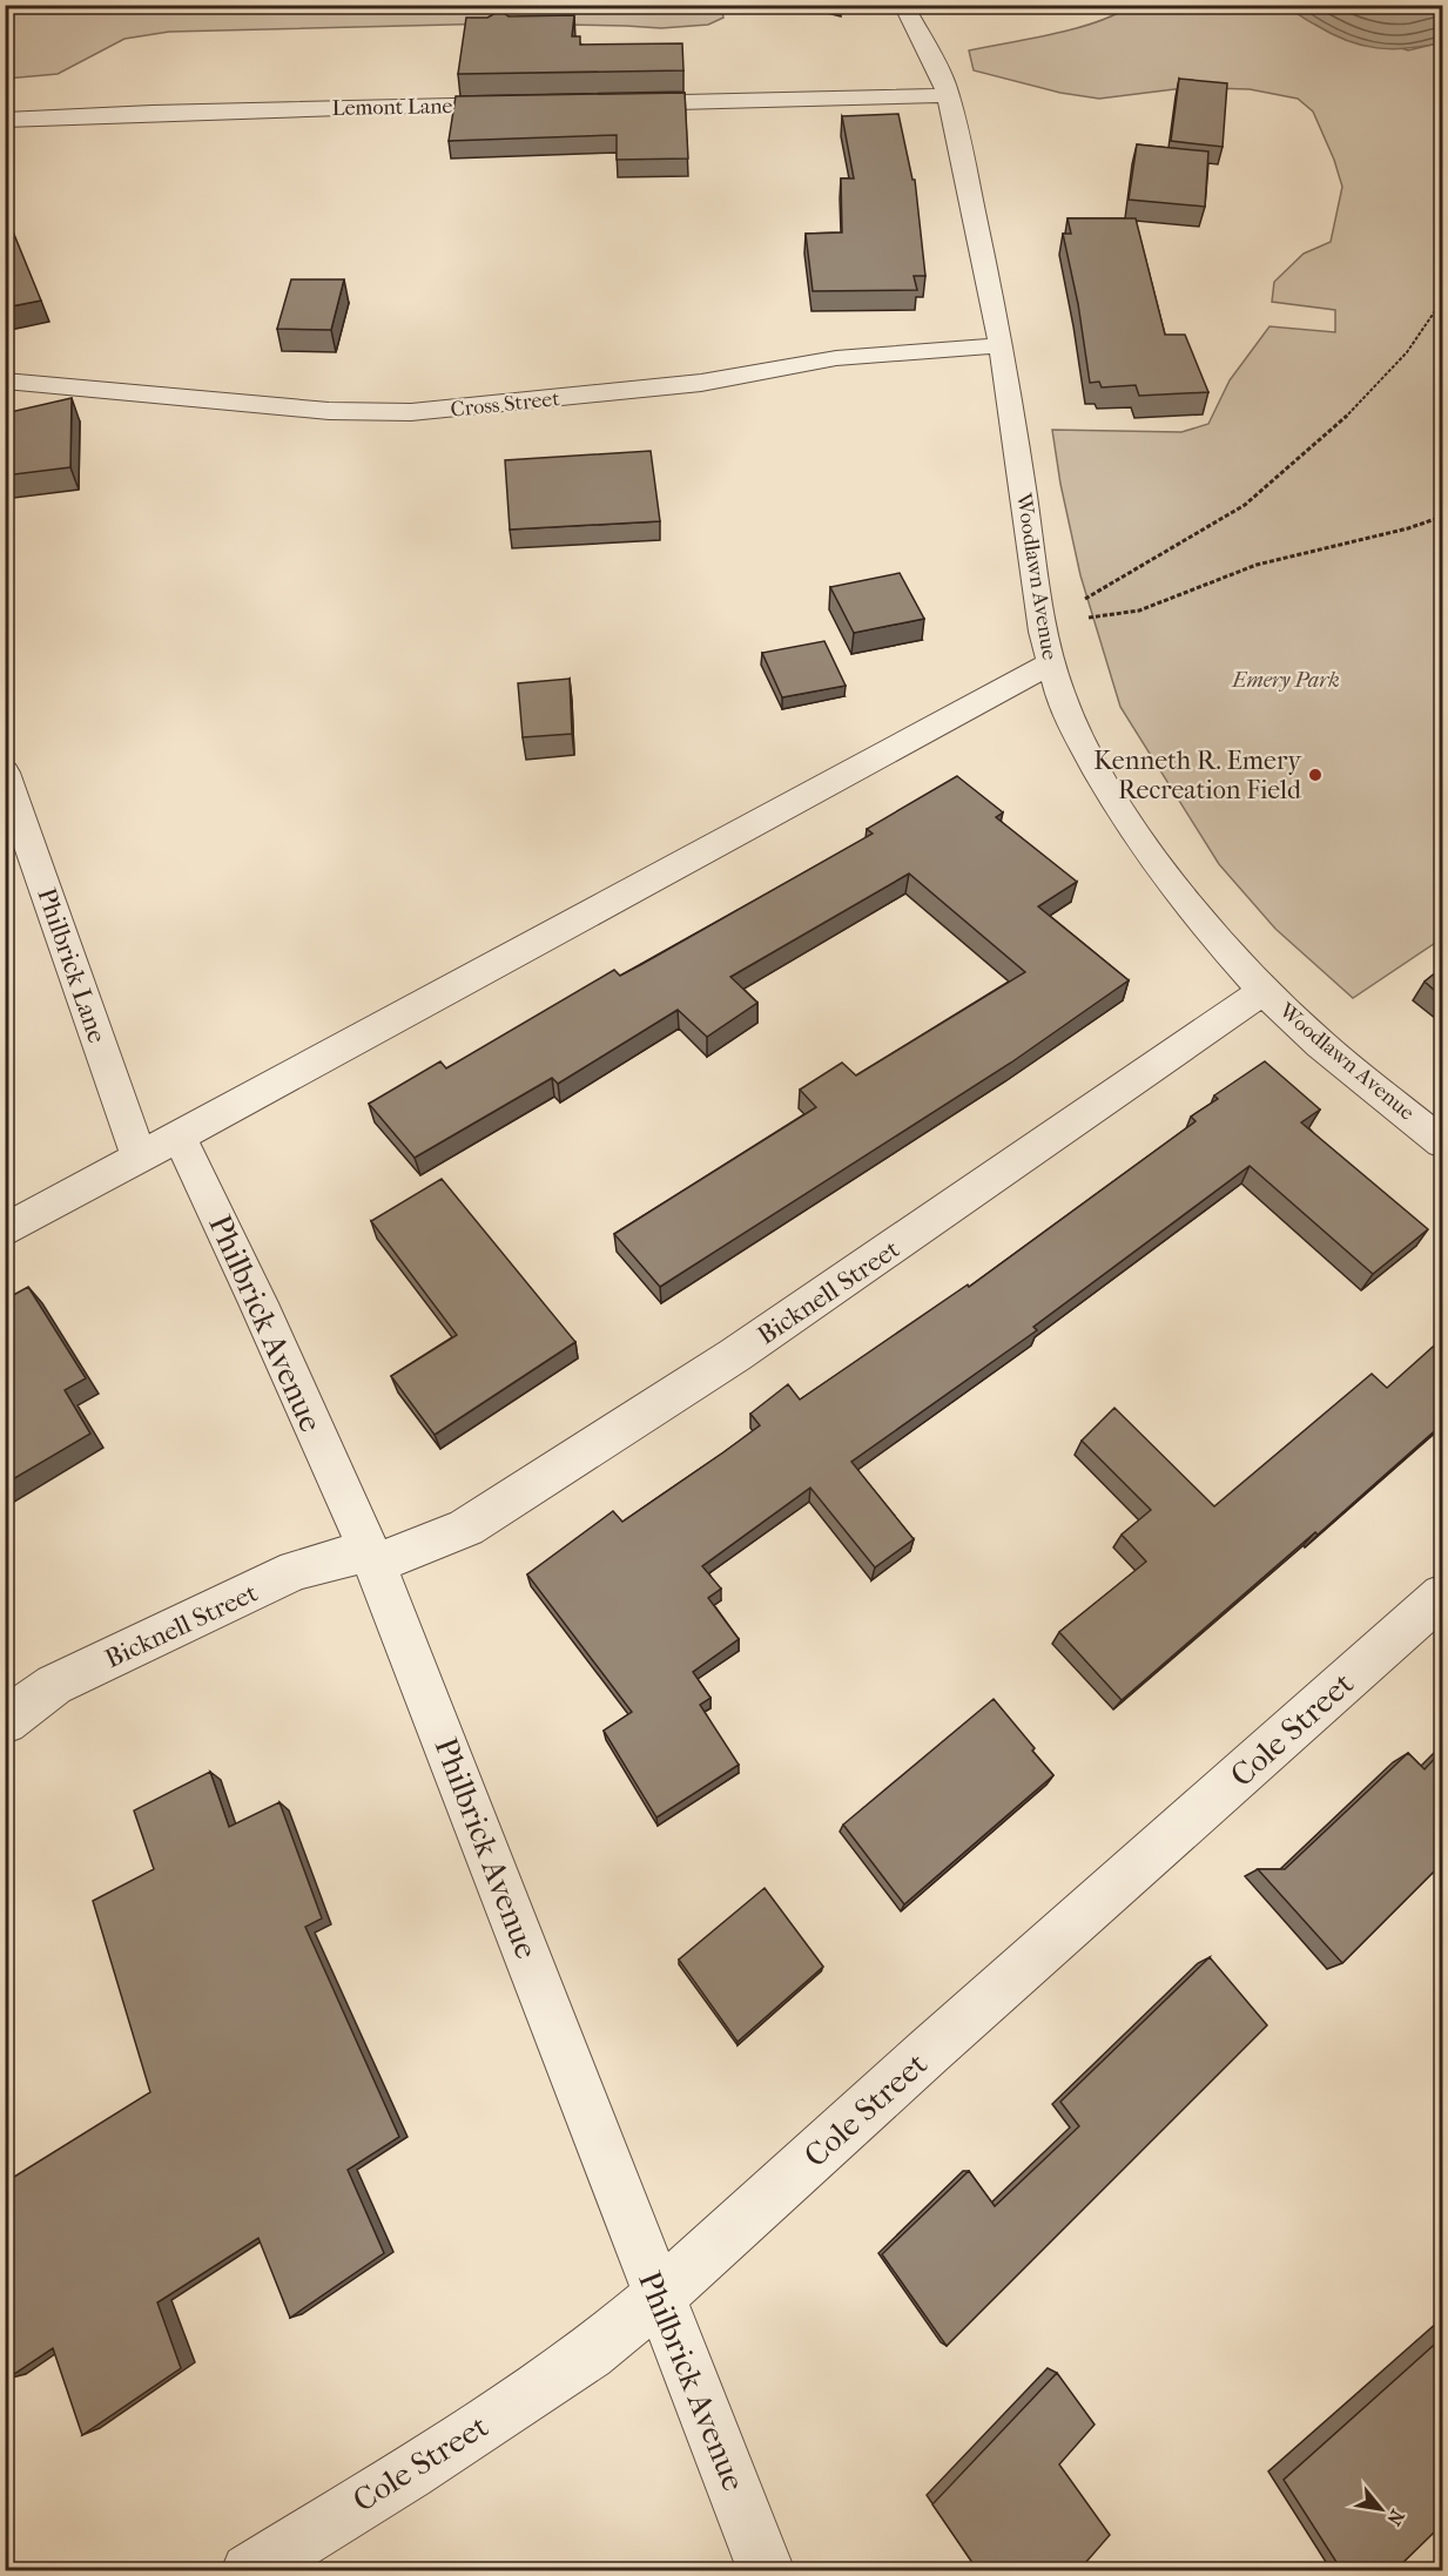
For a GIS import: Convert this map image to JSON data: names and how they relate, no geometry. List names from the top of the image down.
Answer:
{
  "streets": {
    "street": [
      "Lemont Lane",
      "Cross Street",
      "Woodlawn Avenue",
      "Philbrick Lane",
      "Bicknell Street",
      "Philbrick Avenue",
      "Cole Street"
    ]
  },
  "crossings": [
    ["Cross Street", "Woodlawn Avenue"],
    ["Woodlawn Avenue", "Bicknell Street"],
    ["Bicknell Street", "Philbrick Avenue"],
    ["Philbrick Avenue", "Cole Street"]
  ],
  "parks": ["Emery Park"],
  "places": ["Kenneth R. Emery Recreation Field"],
  "north": "bottom right"
}
